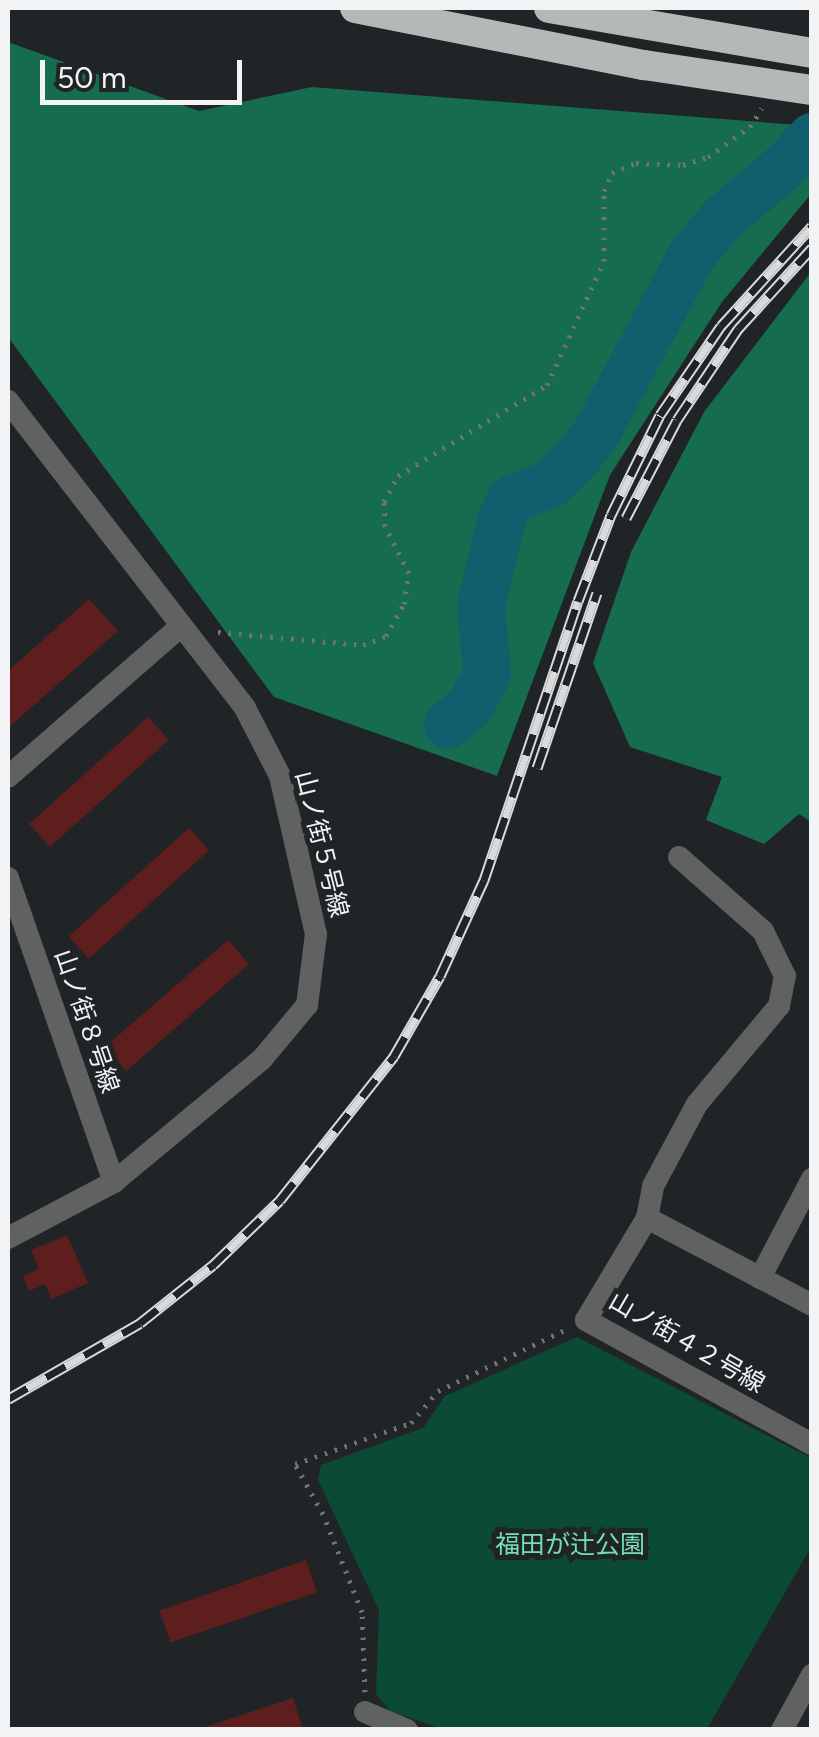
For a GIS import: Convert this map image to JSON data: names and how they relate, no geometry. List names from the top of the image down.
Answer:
{
  "streets": {
    "street": ["山ノ街５号線", "山ノ街８号線", "山ノ街４２号線"]
  },
  "crossings": [
    ["山ノ街５号線", "山ノ街８号線"]
  ],
  "parks": ["福田が辻公園"],
  "scale_bar": "50 m"
}
